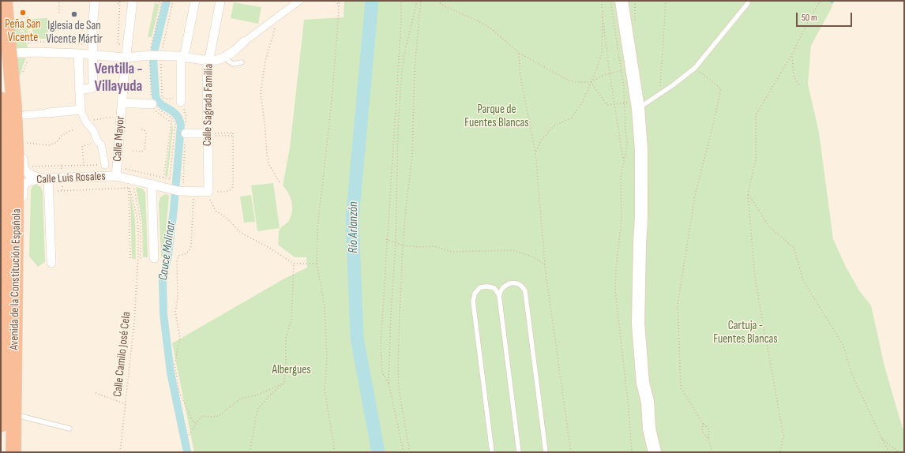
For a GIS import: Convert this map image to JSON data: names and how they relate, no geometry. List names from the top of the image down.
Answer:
{
  "streets": {
    "highway": ["Avenida de la Constitución Española"],
    "street": ["Calle Sagrada Familia", "Calle Mayor", "Calle Luis Rosales"],
    "path": ["Calle Camilo José Cela"]
  },
  "crossings": [
    ["Calle Sagrada Familia", "Calle Luis Rosales"],
    ["Calle Mayor", "Calle Luis Rosales"],
    ["Calle Luis Rosales", "Avenida de la Constitución Española"]
  ],
  "districts": ["Ventilla - Villayuda"],
  "water": ["Río Arlanzón", "Cauce Molinar"],
  "parks": ["Parque de Fuentes Blancas", "Cartuja - Fuentes Blancas", "Albergues"],
  "places": ["Peña San Vicente", "Iglesia de San Vicente Mártir"],
  "scale_bar": "50 m"
}
